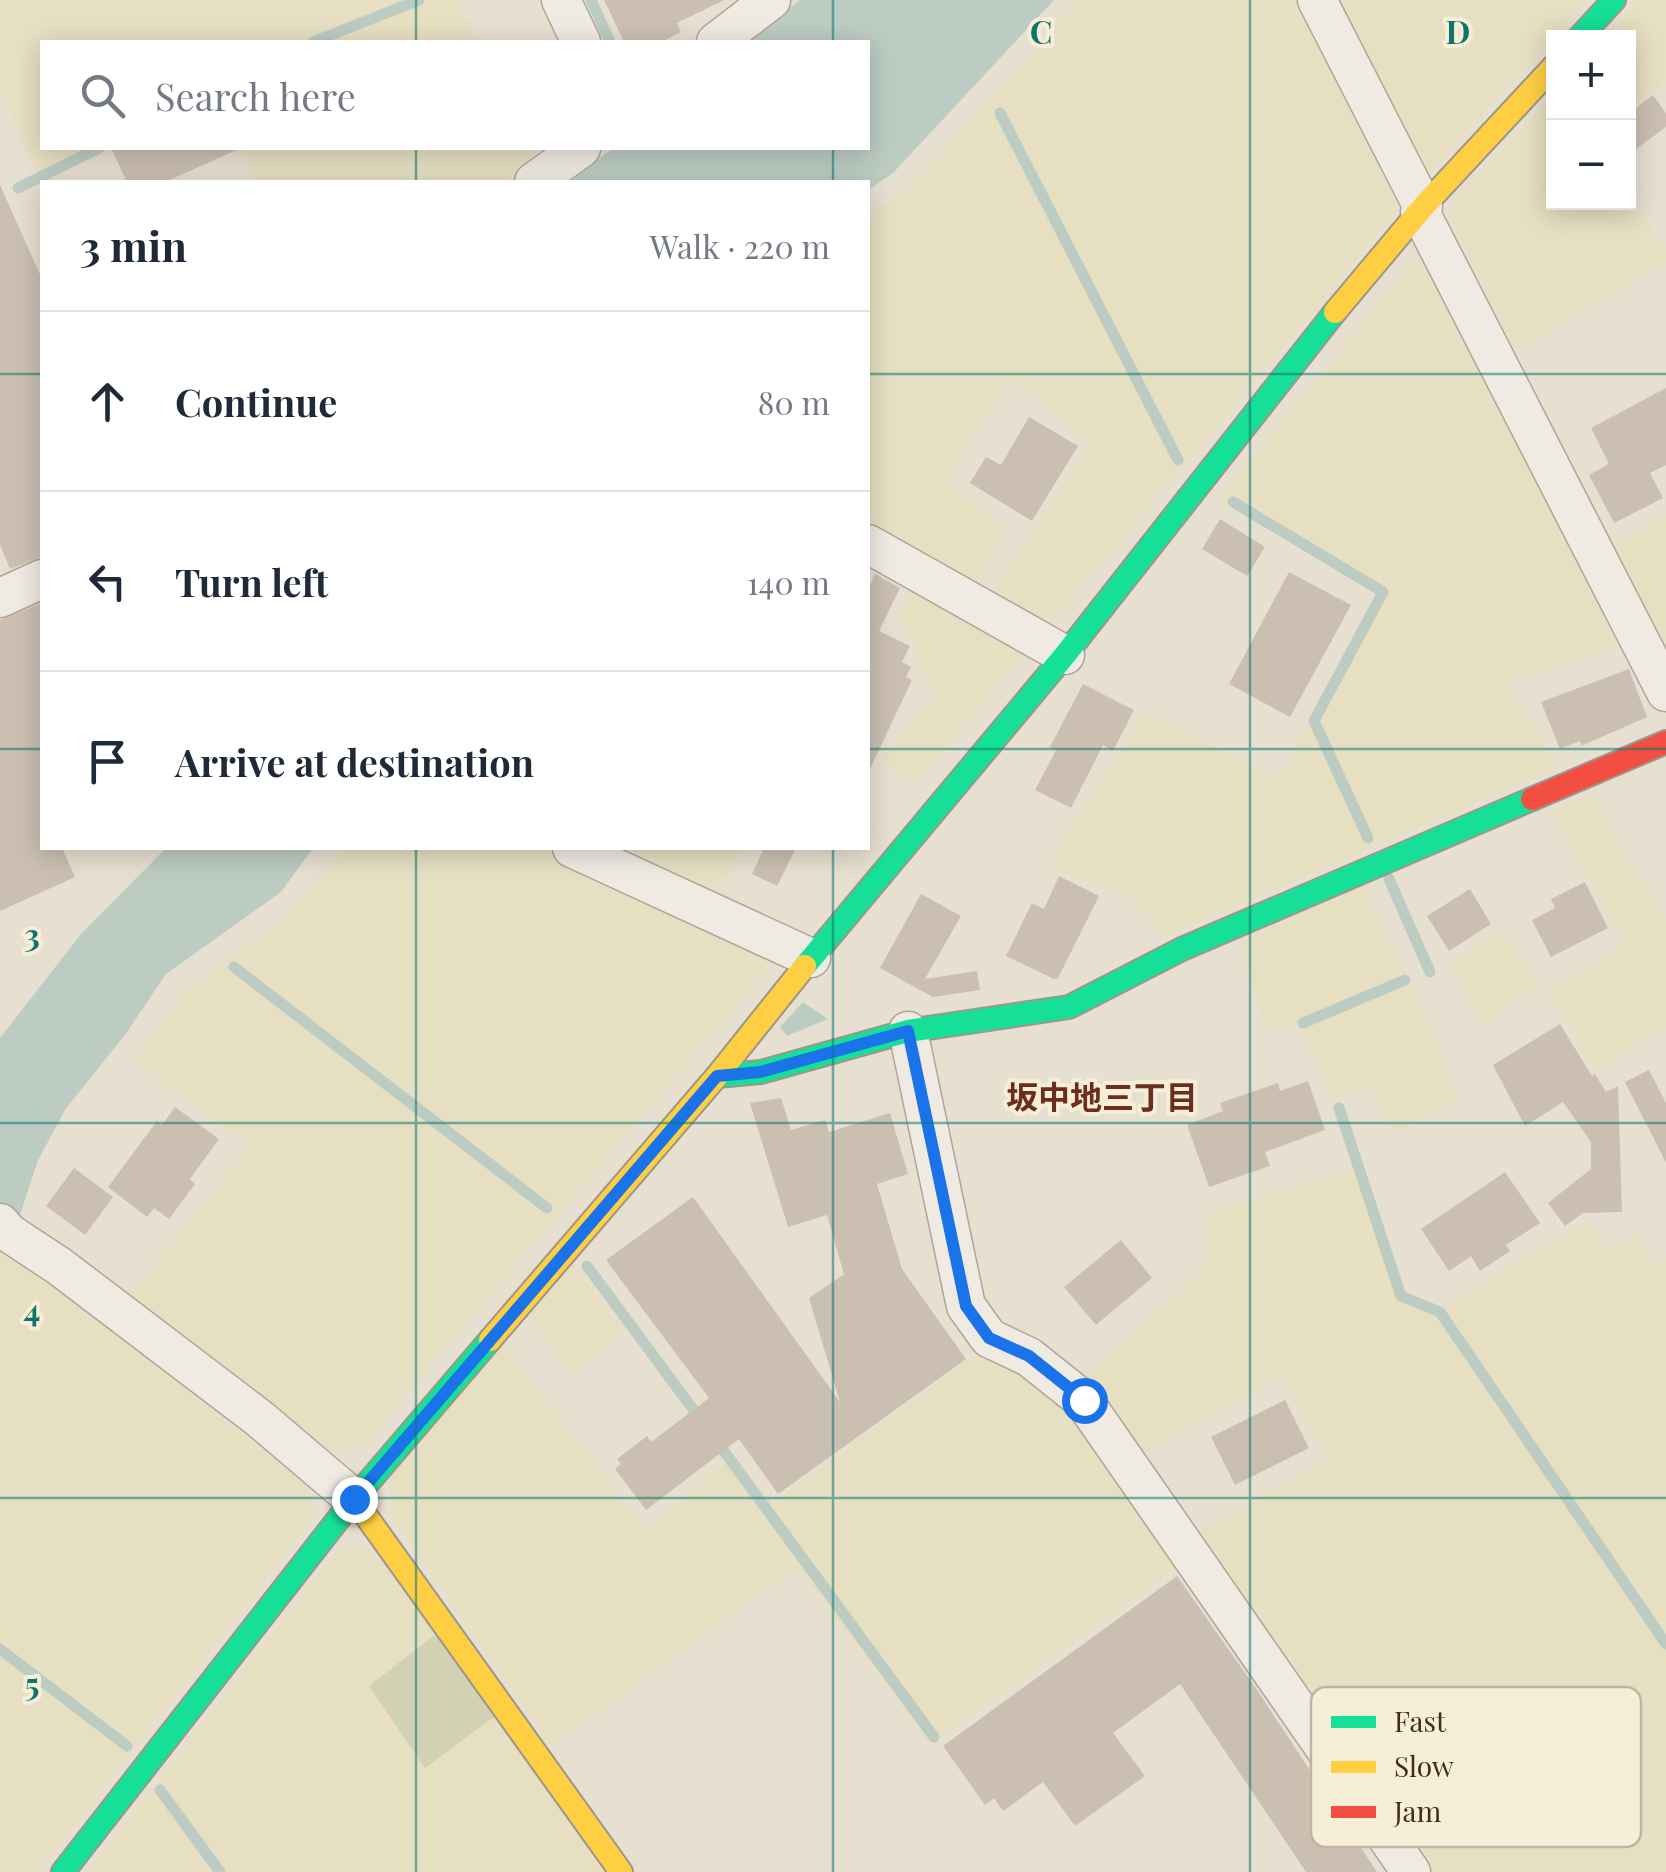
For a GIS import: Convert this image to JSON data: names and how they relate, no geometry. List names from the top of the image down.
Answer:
{
  "districts": ["坂中地三丁目"],
  "legend": ["Fast", "Slow", "Jam"],
  "page": {
    "map_buttons": ["+", "−"],
    "search": "Search here",
    "heading": ["3 min", "Walk · 220 m"],
    "list": [
      ["Continue", "80 m"],
      ["Turn left", "140 m"],
      "Arrive at destination"
    ]
  },
  "grid": {
    "columns": ["C", "D"],
    "rows": ["3", "4", "5"]
  }
}
